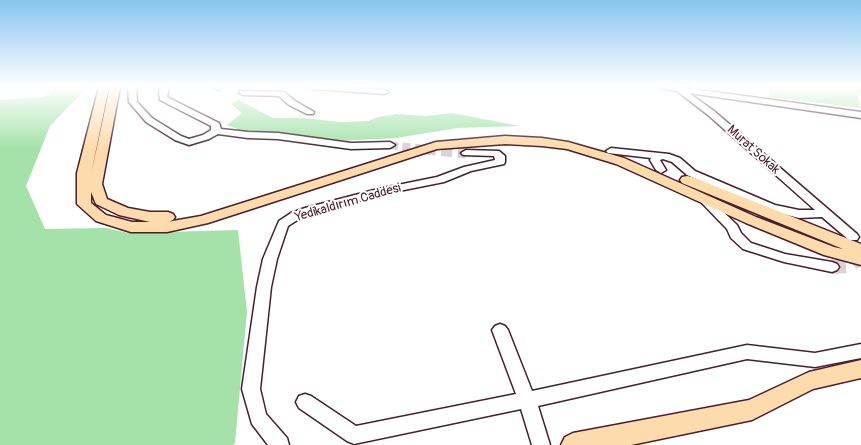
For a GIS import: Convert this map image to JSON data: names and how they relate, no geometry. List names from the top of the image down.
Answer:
{
  "streets": {
    "street": ["Murat Sokak", "Yedikaldırım Caddesi"]
  }
}
